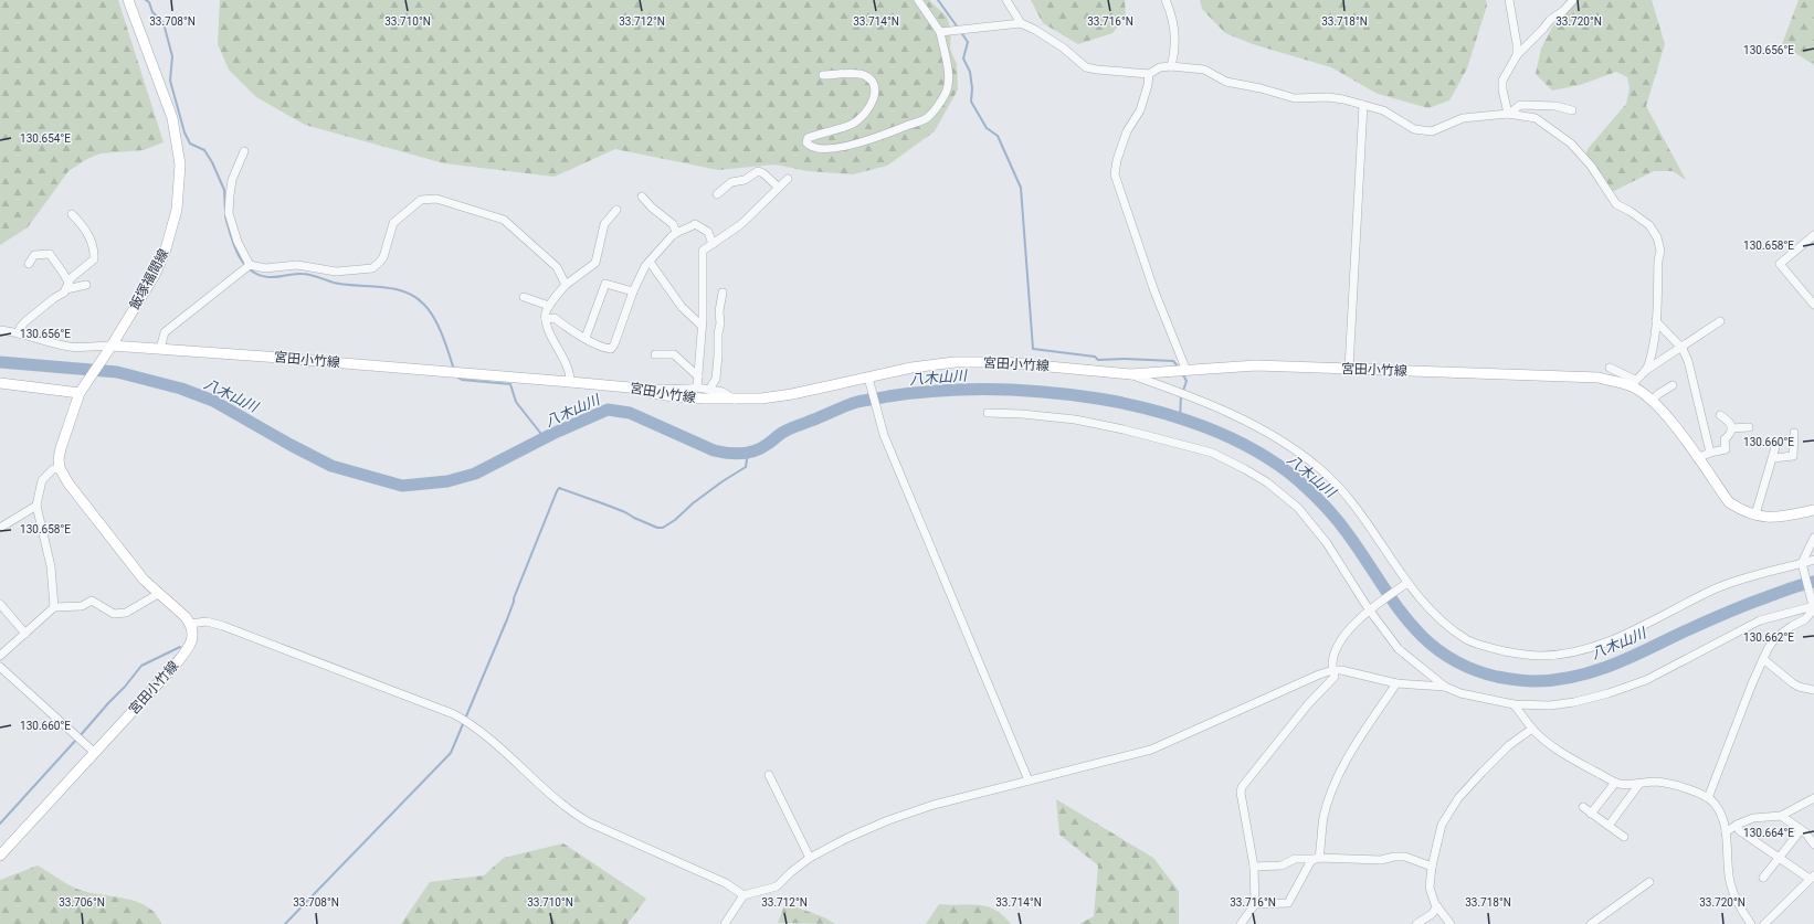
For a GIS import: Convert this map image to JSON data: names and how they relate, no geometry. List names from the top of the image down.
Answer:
{
  "streets": {
    "main road": ["飯塚福間線", "宮田小竹線"]
  },
  "crossings": [
    ["飯塚福間線", "宮田小竹線"]
  ],
  "water": ["八木山川"],
  "coordinates": [
    "33.708°N",
    "33.710°N",
    "33.712°N",
    "33.716°N",
    "33.714°N",
    "33.718°N",
    "33.720°N",
    "130.656°E",
    "130.654°E",
    "130.658°E",
    "130.660°E",
    "130.662°E",
    "130.664°E",
    "33.706°N"
  ]
}
